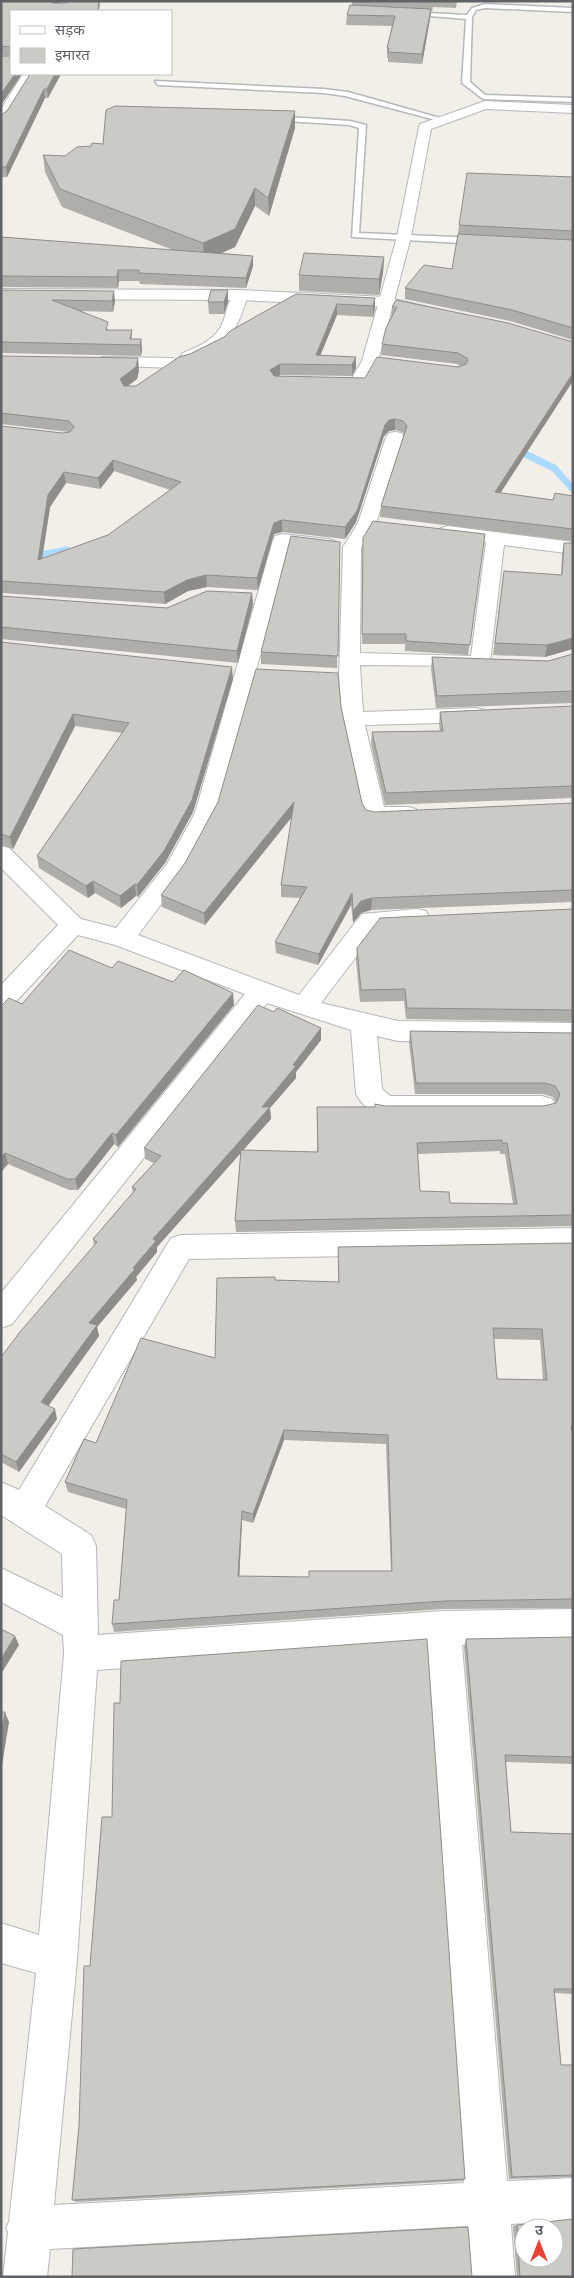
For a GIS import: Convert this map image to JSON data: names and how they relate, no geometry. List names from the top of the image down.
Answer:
{
  "legend": ["सड़क", "इमारत"],
  "north": "top"
}
